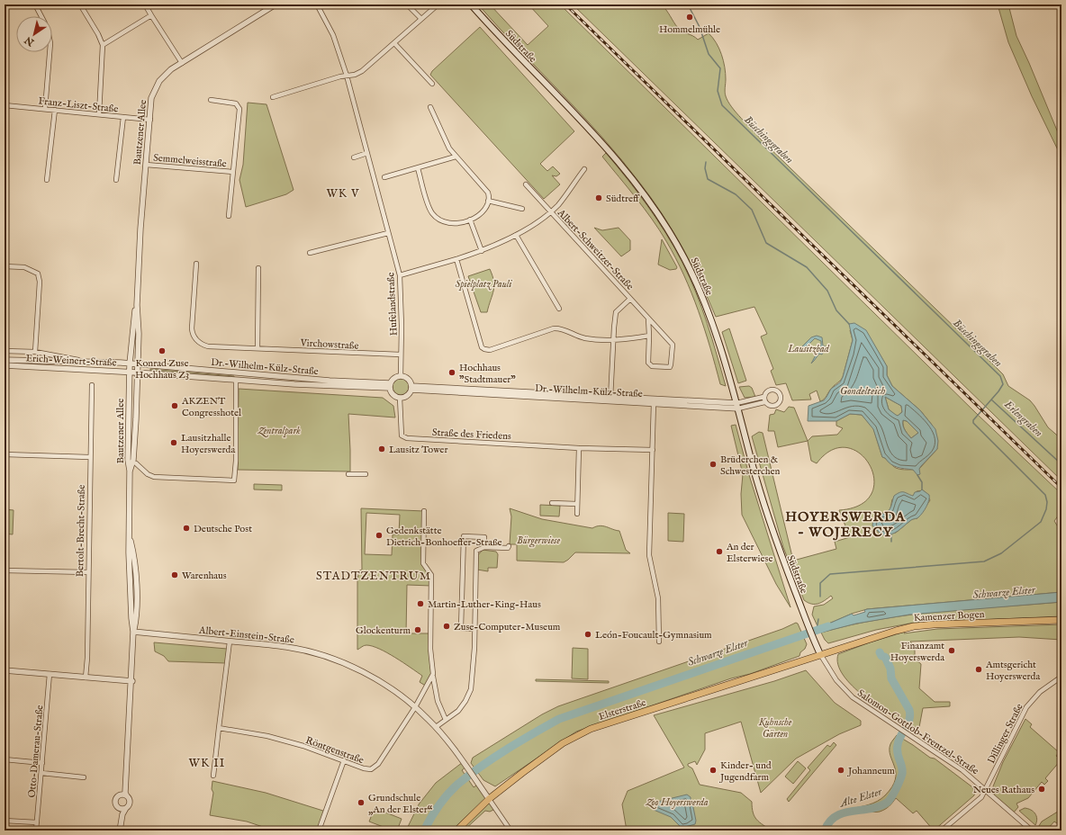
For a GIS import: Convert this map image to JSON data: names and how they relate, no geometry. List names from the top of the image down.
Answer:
{
  "streets": {
    "main road": ["Südstraße", "Kamenzer Bogen", "Elsterstraße"],
    "street": [
      "Franz-Liszt-Straße",
      "Bautzener Allee",
      "Semmelweisstraße",
      "Albert-Schweitzer-Straße",
      "Hufelandstraße",
      "Virchowstraße",
      "Erich-Weinert-Straße",
      "Dr.-Wilhelm-Külz-Straße",
      "Straße des Friedens",
      "Bertolt-Brecht-Straße",
      "Albert-Einstein-Straße",
      "Salomon-Gottlob-Frentzel-Straße",
      "Dillinger Straße",
      "Röntgenstraße",
      "Otto-Damerau-Straße"
    ]
  },
  "crossings": [
    ["Südstraße", "Dr.-Wilhelm-Külz-Straße"],
    ["Südstraße", "Kamenzer Bogen"],
    ["Südstraße", "Elsterstraße"],
    ["Südstraße", "Salomon-Gottlob-Frentzel-Straße"],
    ["Franz-Liszt-Straße", "Bautzener Allee"],
    ["Bautzener Allee", "Semmelweisstraße"],
    ["Bautzener Allee", "Erich-Weinert-Straße"],
    ["Bautzener Allee", "Dr.-Wilhelm-Külz-Straße"],
    ["Bautzener Allee", "Albert-Einstein-Straße"],
    ["Albert-Schweitzer-Straße", "Dr.-Wilhelm-Külz-Straße"],
    ["Hufelandstraße", "Virchowstraße"],
    ["Hufelandstraße", "Dr.-Wilhelm-Külz-Straße"],
    ["Hufelandstraße", "Straße des Friedens"],
    ["Erich-Weinert-Straße", "Dr.-Wilhelm-Külz-Straße"],
    ["Dr.-Wilhelm-Külz-Straße", "Straße des Friedens"],
    ["Kamenzer Bogen", "Elsterstraße"],
    ["Kamenzer Bogen", "Salomon-Gottlob-Frentzel-Straße"],
    ["Albert-Einstein-Straße", "Elsterstraße"],
    ["Albert-Einstein-Straße", "Röntgenstraße"],
    ["Elsterstraße", "Salomon-Gottlob-Frentzel-Straße"],
    ["Salomon-Gottlob-Frentzel-Straße", "Dillinger Straße"]
  ],
  "districts": [
    "WK V",
    "HOYERSWERDA - WOJERECY",
    "STADTZENTRUM",
    "WK II"
  ],
  "water": [
    "Büschingsgraben",
    "Gondelteich",
    "Erlengraben",
    "Schwarze Elster",
    "Alte Elster"
  ],
  "parks": [
    "Spielplatz Pauli",
    "Lausitzbad",
    "Zentralpark",
    "Bürgerwiese",
    "Kuhnsche Gärten",
    "Zoo Hoyerswerda"
  ],
  "places": [
    "Hommelmühle",
    "Südtreff",
    "Konrad Zuse Hochhaus Z3",
    "Hochhaus \"Stadtmauer\"",
    "AKZENT Congresshotel",
    "Lausitzhalle Hoyerswerda",
    "Lausitz Tower",
    "Brüderchen & Schwesterchen",
    "Deutsche Post",
    "Gedenkstätte Dietrich-Bonhoeffer-Straße",
    "An der Elsterwiese",
    "Warenhaus",
    "Martin-Luther-King-Haus",
    "Zuse-Computer-Museum",
    "Glockenturm",
    "León-Foucault-Gymnasium",
    "Finanzamt Hoyerswerda",
    "Amtsgericht Hoyerswerda",
    "Kinder- und Jugendfarm",
    "Johanneum",
    "Neues Rathaus",
    "Grundschule „An der Elster“"
  ],
  "north": "bottom left"
}
